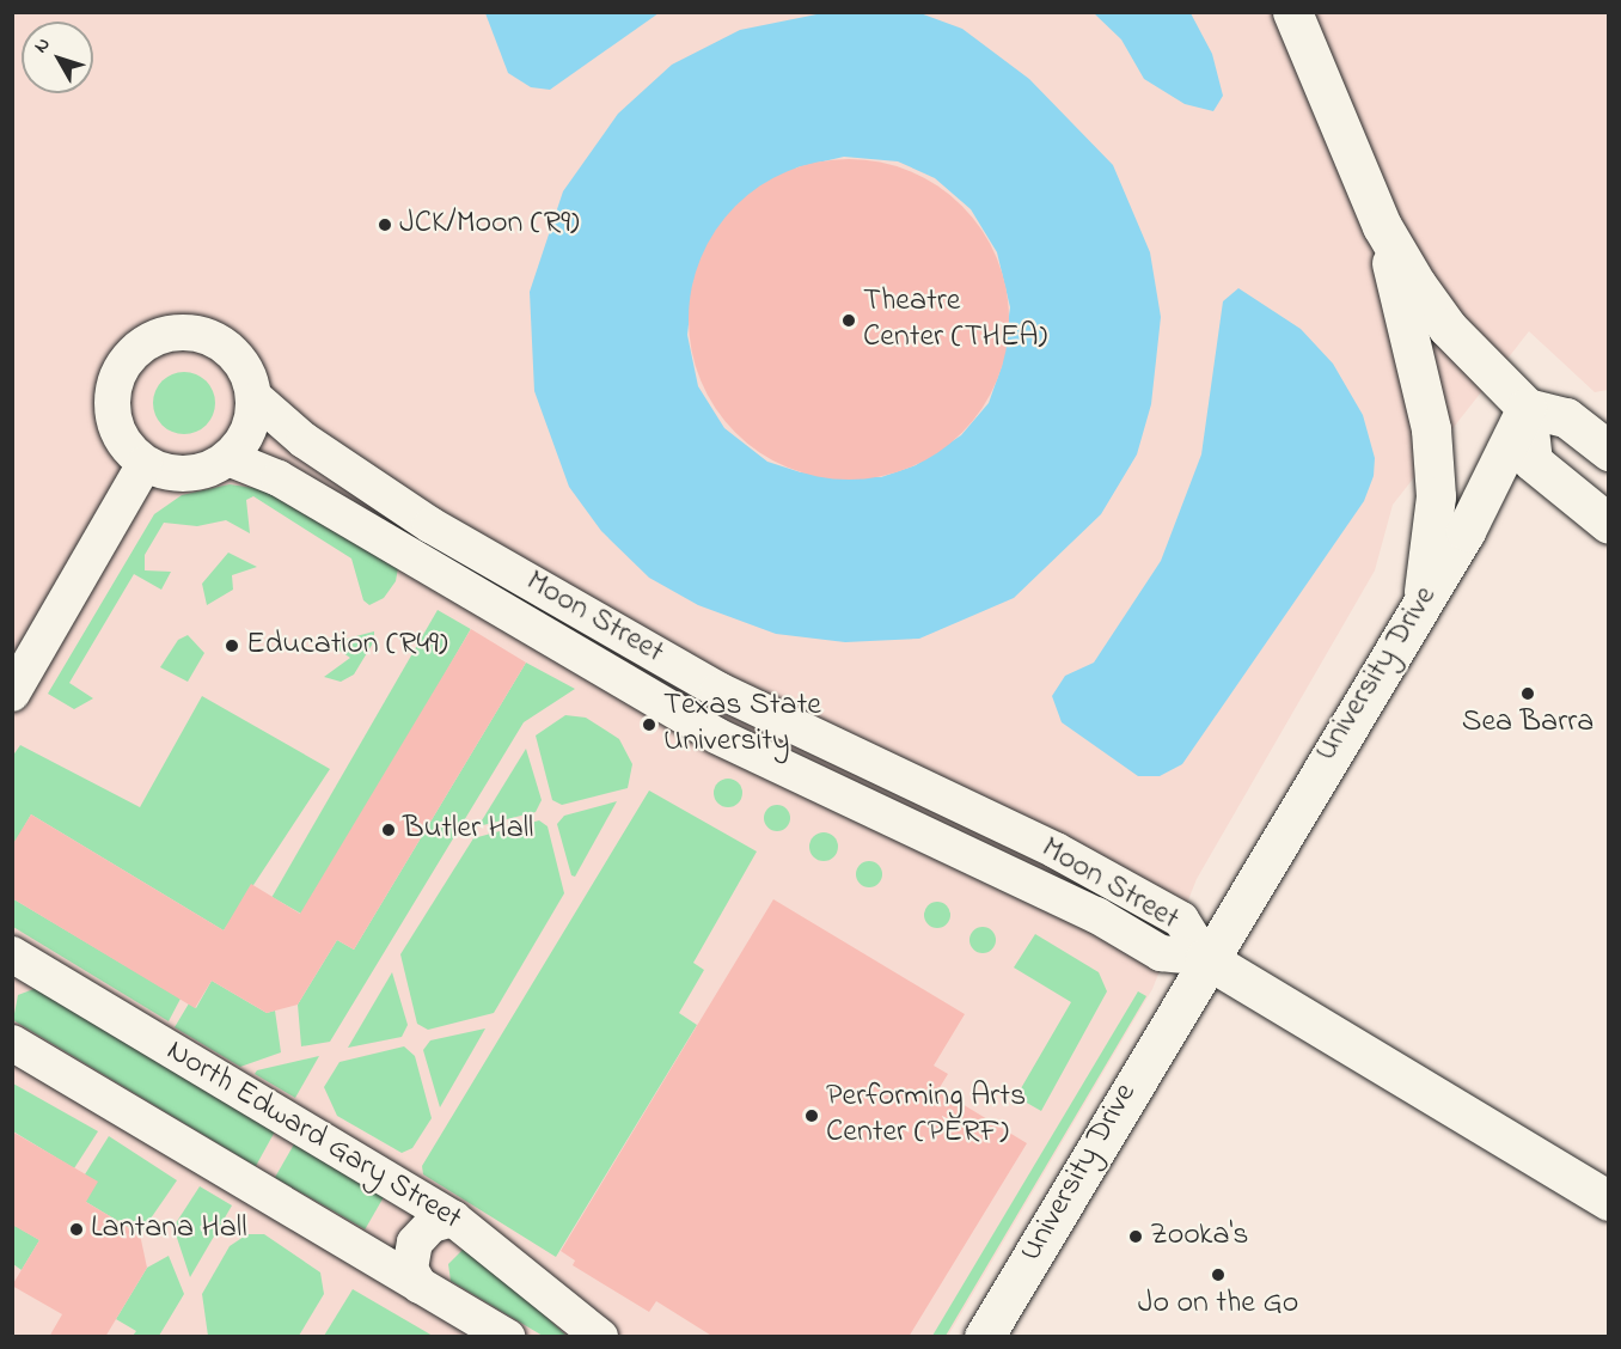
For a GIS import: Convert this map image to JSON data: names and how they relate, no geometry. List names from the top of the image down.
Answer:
{
  "streets": {
    "main road": ["Moon Street", "University Drive"],
    "street": ["North Edward Gary Street"]
  },
  "crossings": [
    ["Moon Street", "University Drive"]
  ],
  "places": [
    "JCK/Moon (R9)",
    "Theatre Center (THEA)",
    "Education (R49)",
    "Sea Barra",
    "Texas State University",
    "Butler Hall",
    "Performing Arts Center (PERF)",
    "Lantana Hall",
    "Zooka's",
    "Jo on the Go"
  ],
  "north": "top left"
}
